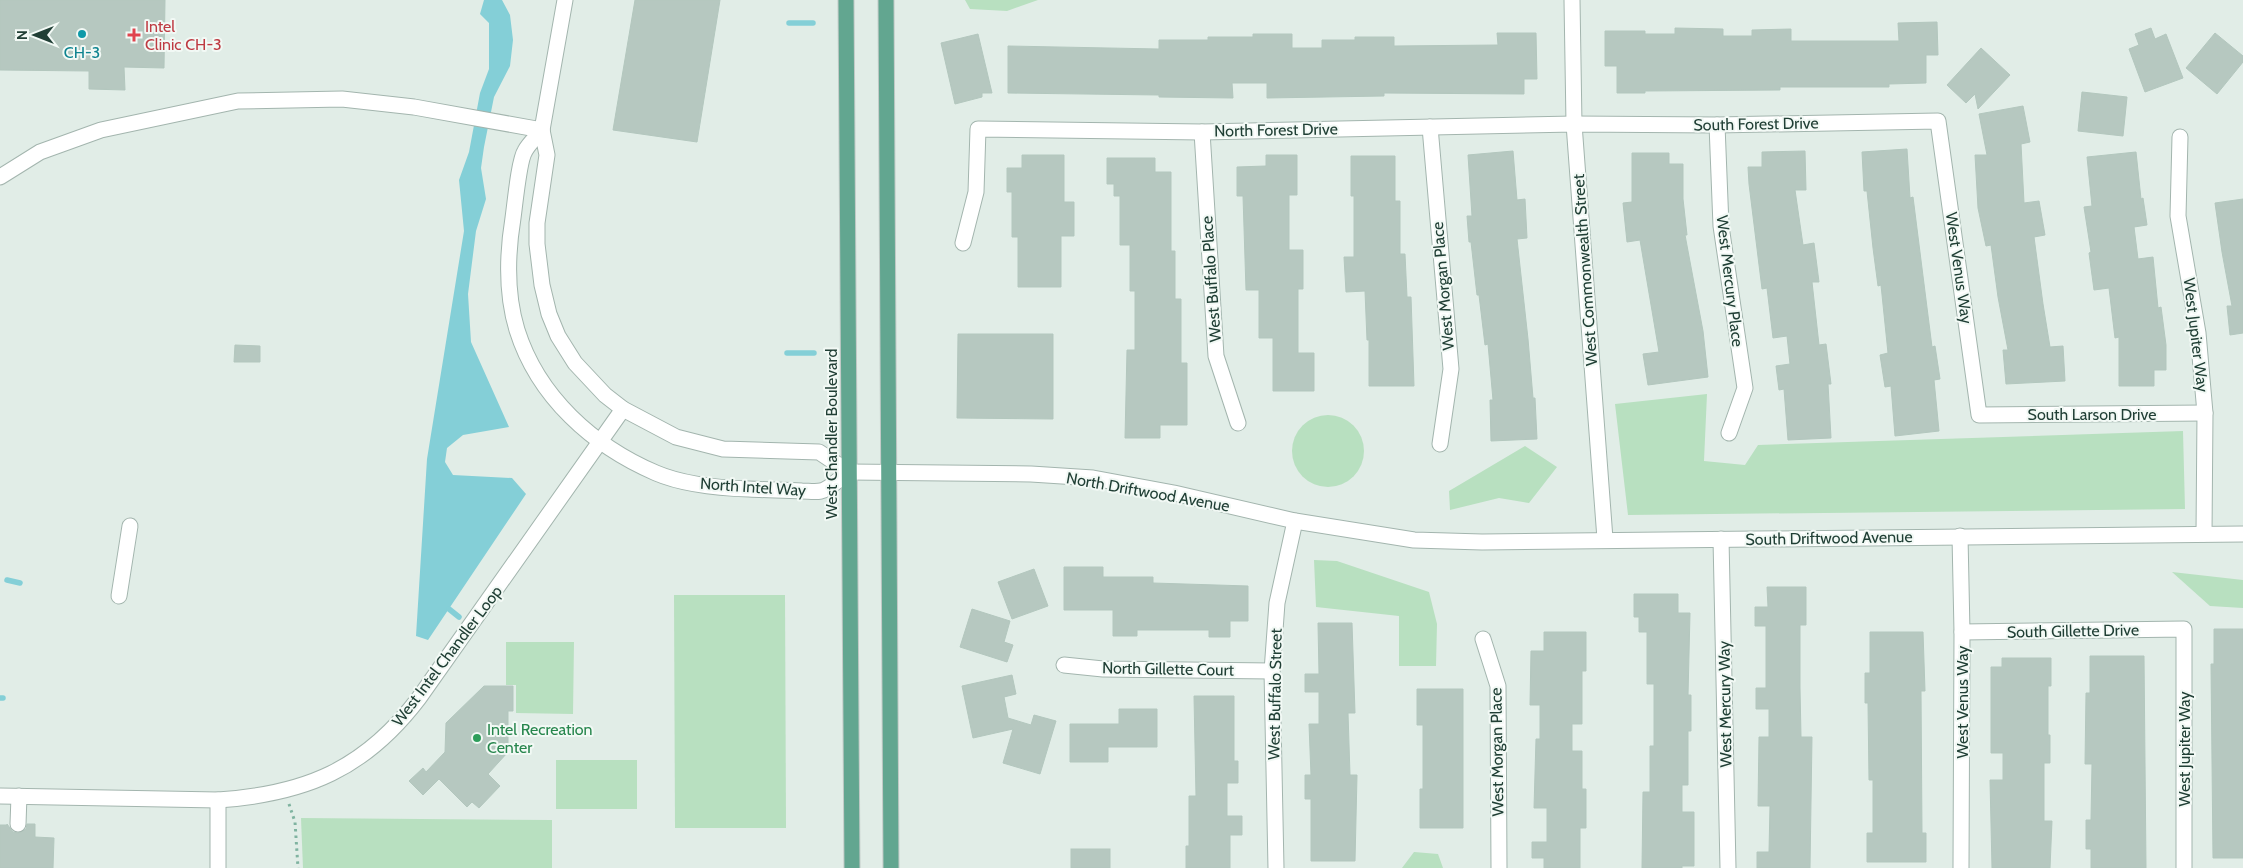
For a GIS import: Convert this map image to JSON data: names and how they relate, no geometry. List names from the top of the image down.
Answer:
{
  "streets": {
    "main road": ["West Chandler Boulevard"],
    "street": [
      "South Forest Drive",
      "North Forest Drive",
      "West Venus Way",
      "West Commonwealth Street",
      "West Buffalo Place",
      "West Mercury Place",
      "West Morgan Place",
      "West Jupiter Way",
      "South Larson Drive",
      "North Intel Way",
      "North Driftwood Avenue",
      "South Driftwood Avenue",
      "South Gillette Drive",
      "West Intel Chandler Loop",
      "North Gillette Court",
      "West Buffalo Street",
      "West Mercury Way"
    ]
  },
  "crossings": [
    ["South Forest Drive", "North Forest Drive"],
    ["South Forest Drive", "West Venus Way"],
    ["South Forest Drive", "West Commonwealth Street"],
    ["South Forest Drive", "West Mercury Place"],
    ["North Forest Drive", "West Commonwealth Street"],
    ["North Forest Drive", "West Buffalo Place"],
    ["North Forest Drive", "West Morgan Place"],
    ["West Venus Way", "South Larson Drive"],
    ["West Venus Way", "South Driftwood Avenue"],
    ["West Venus Way", "South Gillette Drive"],
    ["West Commonwealth Street", "South Driftwood Avenue"],
    ["West Jupiter Way", "South Larson Drive"],
    ["West Jupiter Way", "South Driftwood Avenue"],
    ["West Jupiter Way", "South Gillette Drive"],
    ["West Chandler Boulevard", "North Intel Way"],
    ["West Chandler Boulevard", "North Driftwood Avenue"],
    ["North Intel Way", "North Driftwood Avenue"],
    ["North Intel Way", "West Intel Chandler Loop"],
    ["North Driftwood Avenue", "South Driftwood Avenue"],
    ["North Driftwood Avenue", "West Buffalo Street"],
    ["South Driftwood Avenue", "West Mercury Way"],
    ["North Gillette Court", "West Buffalo Street"]
  ],
  "places": {
    "other": ["CH-3", "Intel Recreation Center"],
    "health": ["Intel Clinic CH-3"]
  },
  "north": "left"
}
